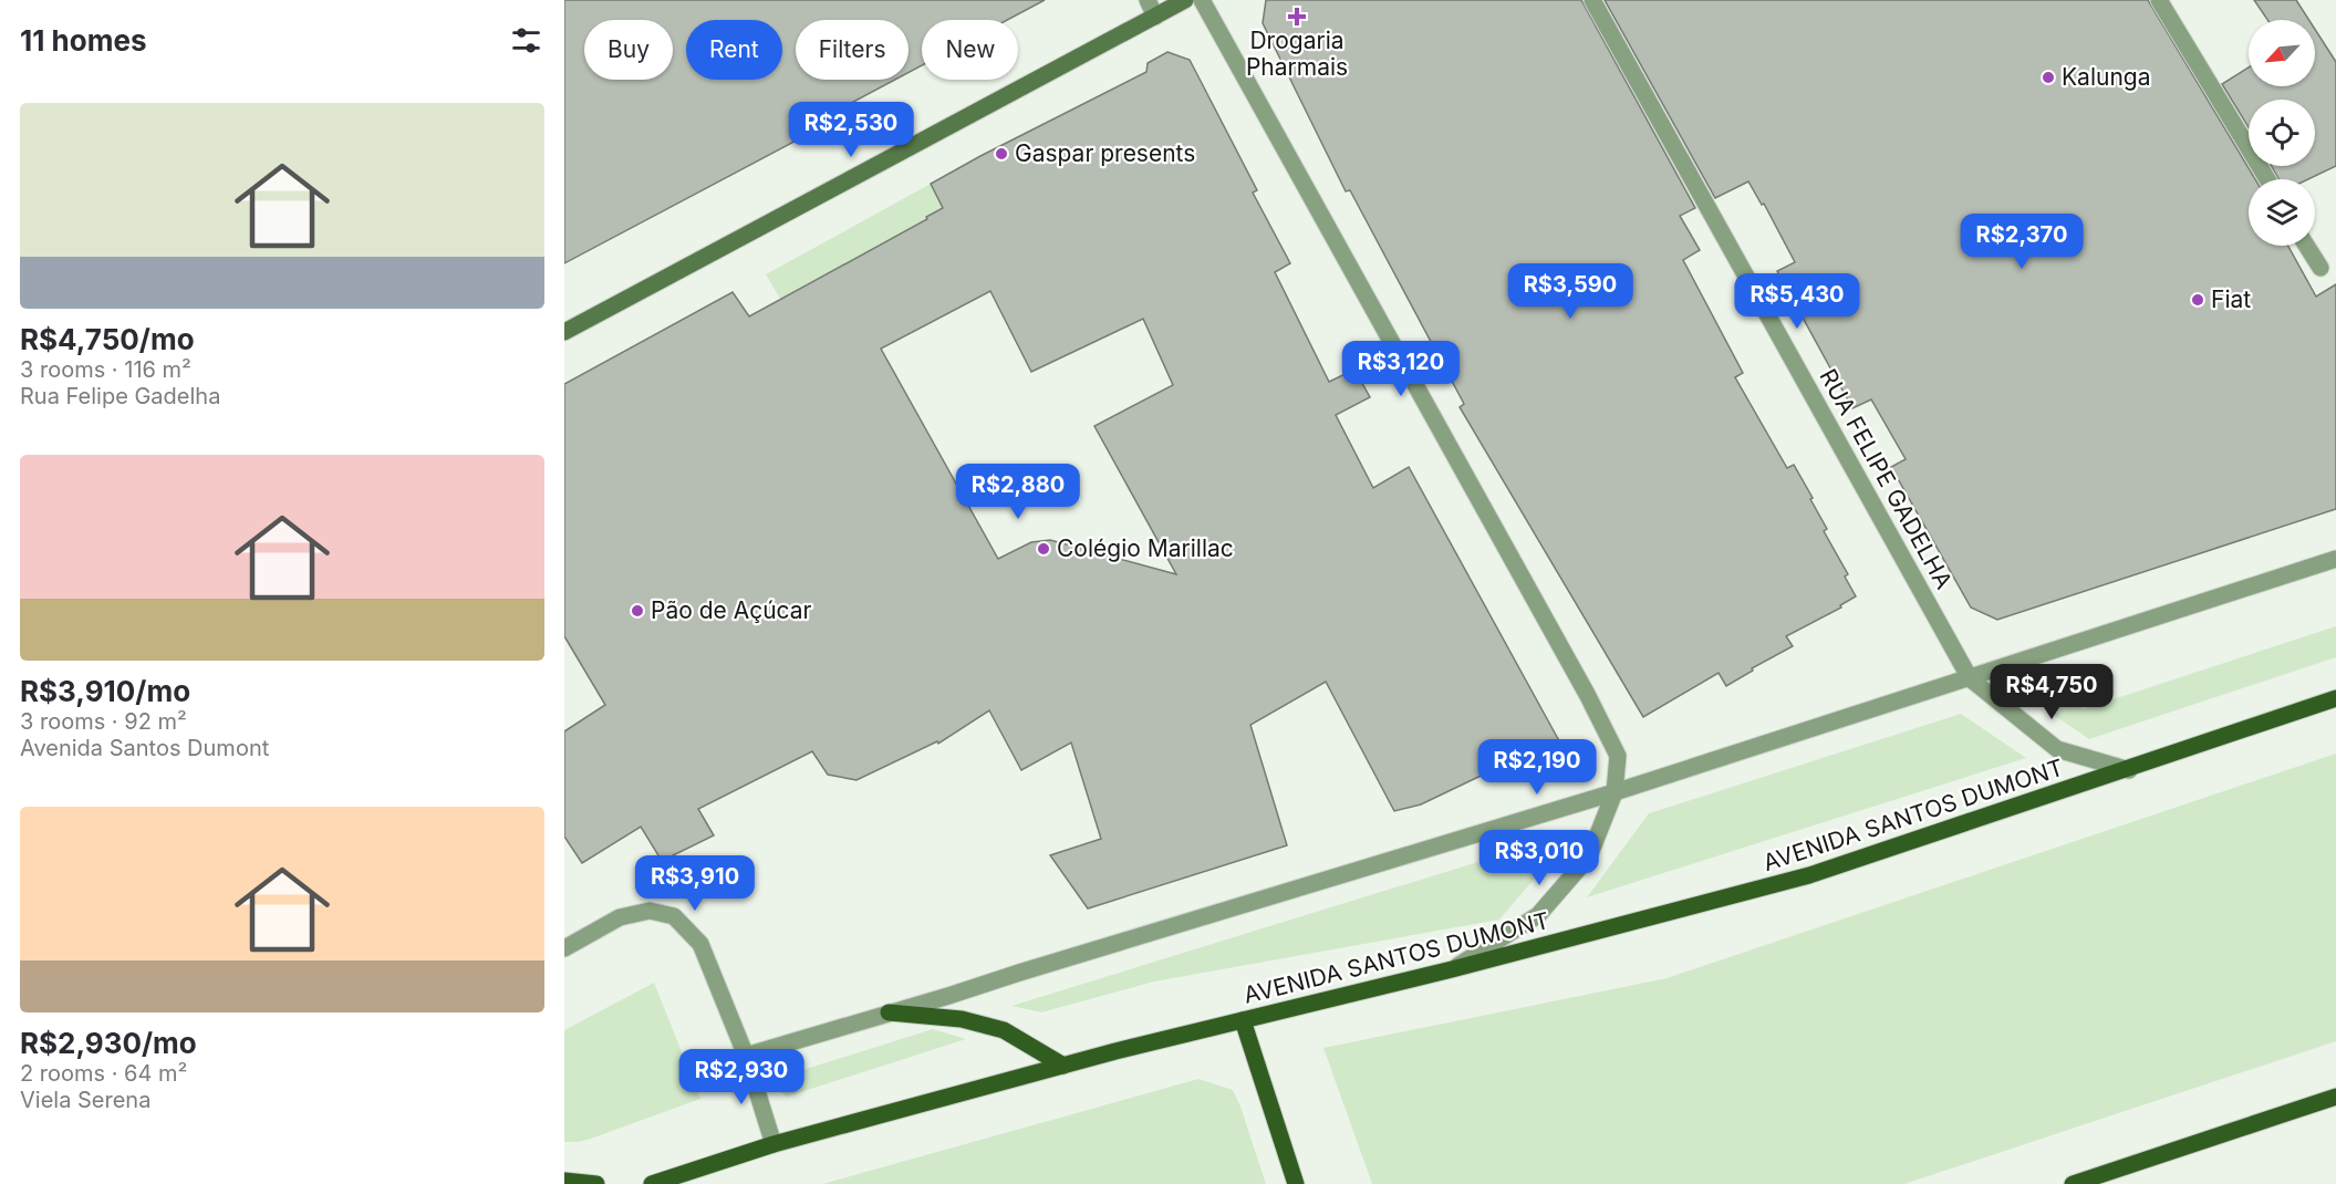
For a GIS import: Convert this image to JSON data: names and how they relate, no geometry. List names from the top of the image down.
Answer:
{
  "streets": {
    "main road": ["AVENIDA SANTOS DUMONT"],
    "street": ["RUA FELIPE GADELHA"]
  },
  "crossings": [
    ["RUA FELIPE GADELHA", "AVENIDA SANTOS DUMONT"]
  ],
  "places": {
    "health": ["Drogaria Pharmais"],
    "other": [
      "Kalunga",
      "Gaspar presents",
      "Fiat",
      "Colégio Marillac",
      "Pão de Açúcar"
    ]
  },
  "north": "bottom left",
  "page": {
    "heading": "11 homes",
    "chip": [
      "Buy",
      "Rent",
      "Filters",
      "New"
    ],
    "list": [
      {
        "name": "R$4,750/mo",
        "note": "3 rooms · 116 m² · Rua Felipe Gadelha"
      },
      {
        "name": "R$3,910/mo",
        "note": "3 rooms · 92 m² · Avenida Santos Dumont"
      },
      {
        "name": "R$2,930/mo",
        "note": "2 rooms · 64 m² · Viela Serena"
      }
    ],
    "price": [
      "R$2,530",
      "R$2,370",
      "R$3,590",
      "R$5,430",
      "R$3,120",
      "R$2,880",
      "R$4,750",
      "R$2,190",
      "R$3,010",
      "R$3,910",
      "R$2,930"
    ]
  }
}
